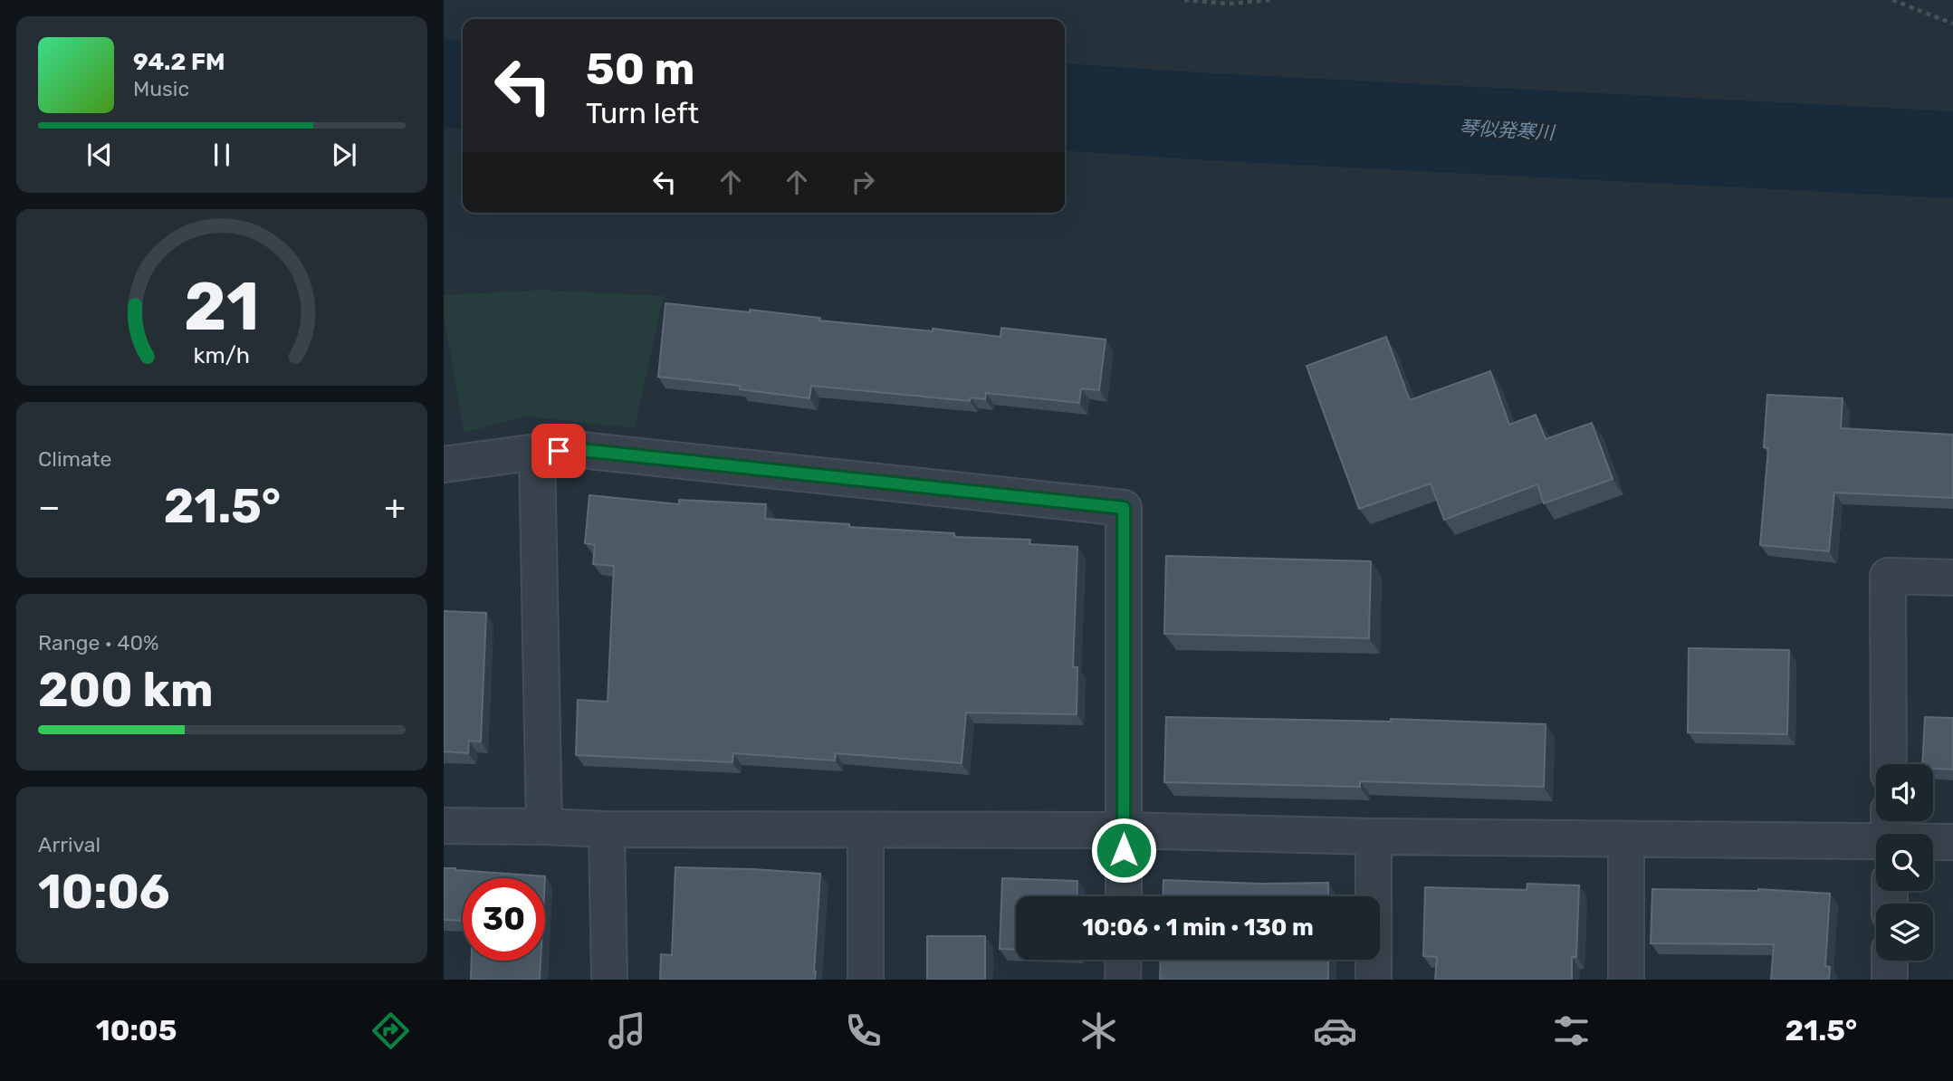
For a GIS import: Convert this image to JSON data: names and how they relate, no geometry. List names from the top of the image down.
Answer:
{
  "water": ["琴似発寒川"],
  "page": {
    "turn": ["50 m", "Turn left"],
    "song": ["94.2 FM", "Music"],
    "tile": [
      "Climate",
      ["Range · 40%", "200 km"],
      ["Arrival", "10:06"]
    ],
    "heat": ["−", "21.5°", "+"],
    "limit": "30",
    "trip": "10:06 · 1 min · 130 m",
    "tabs": ["10:05", "21.5°"],
    "gauge": ["21", "km/h"]
  }
}
